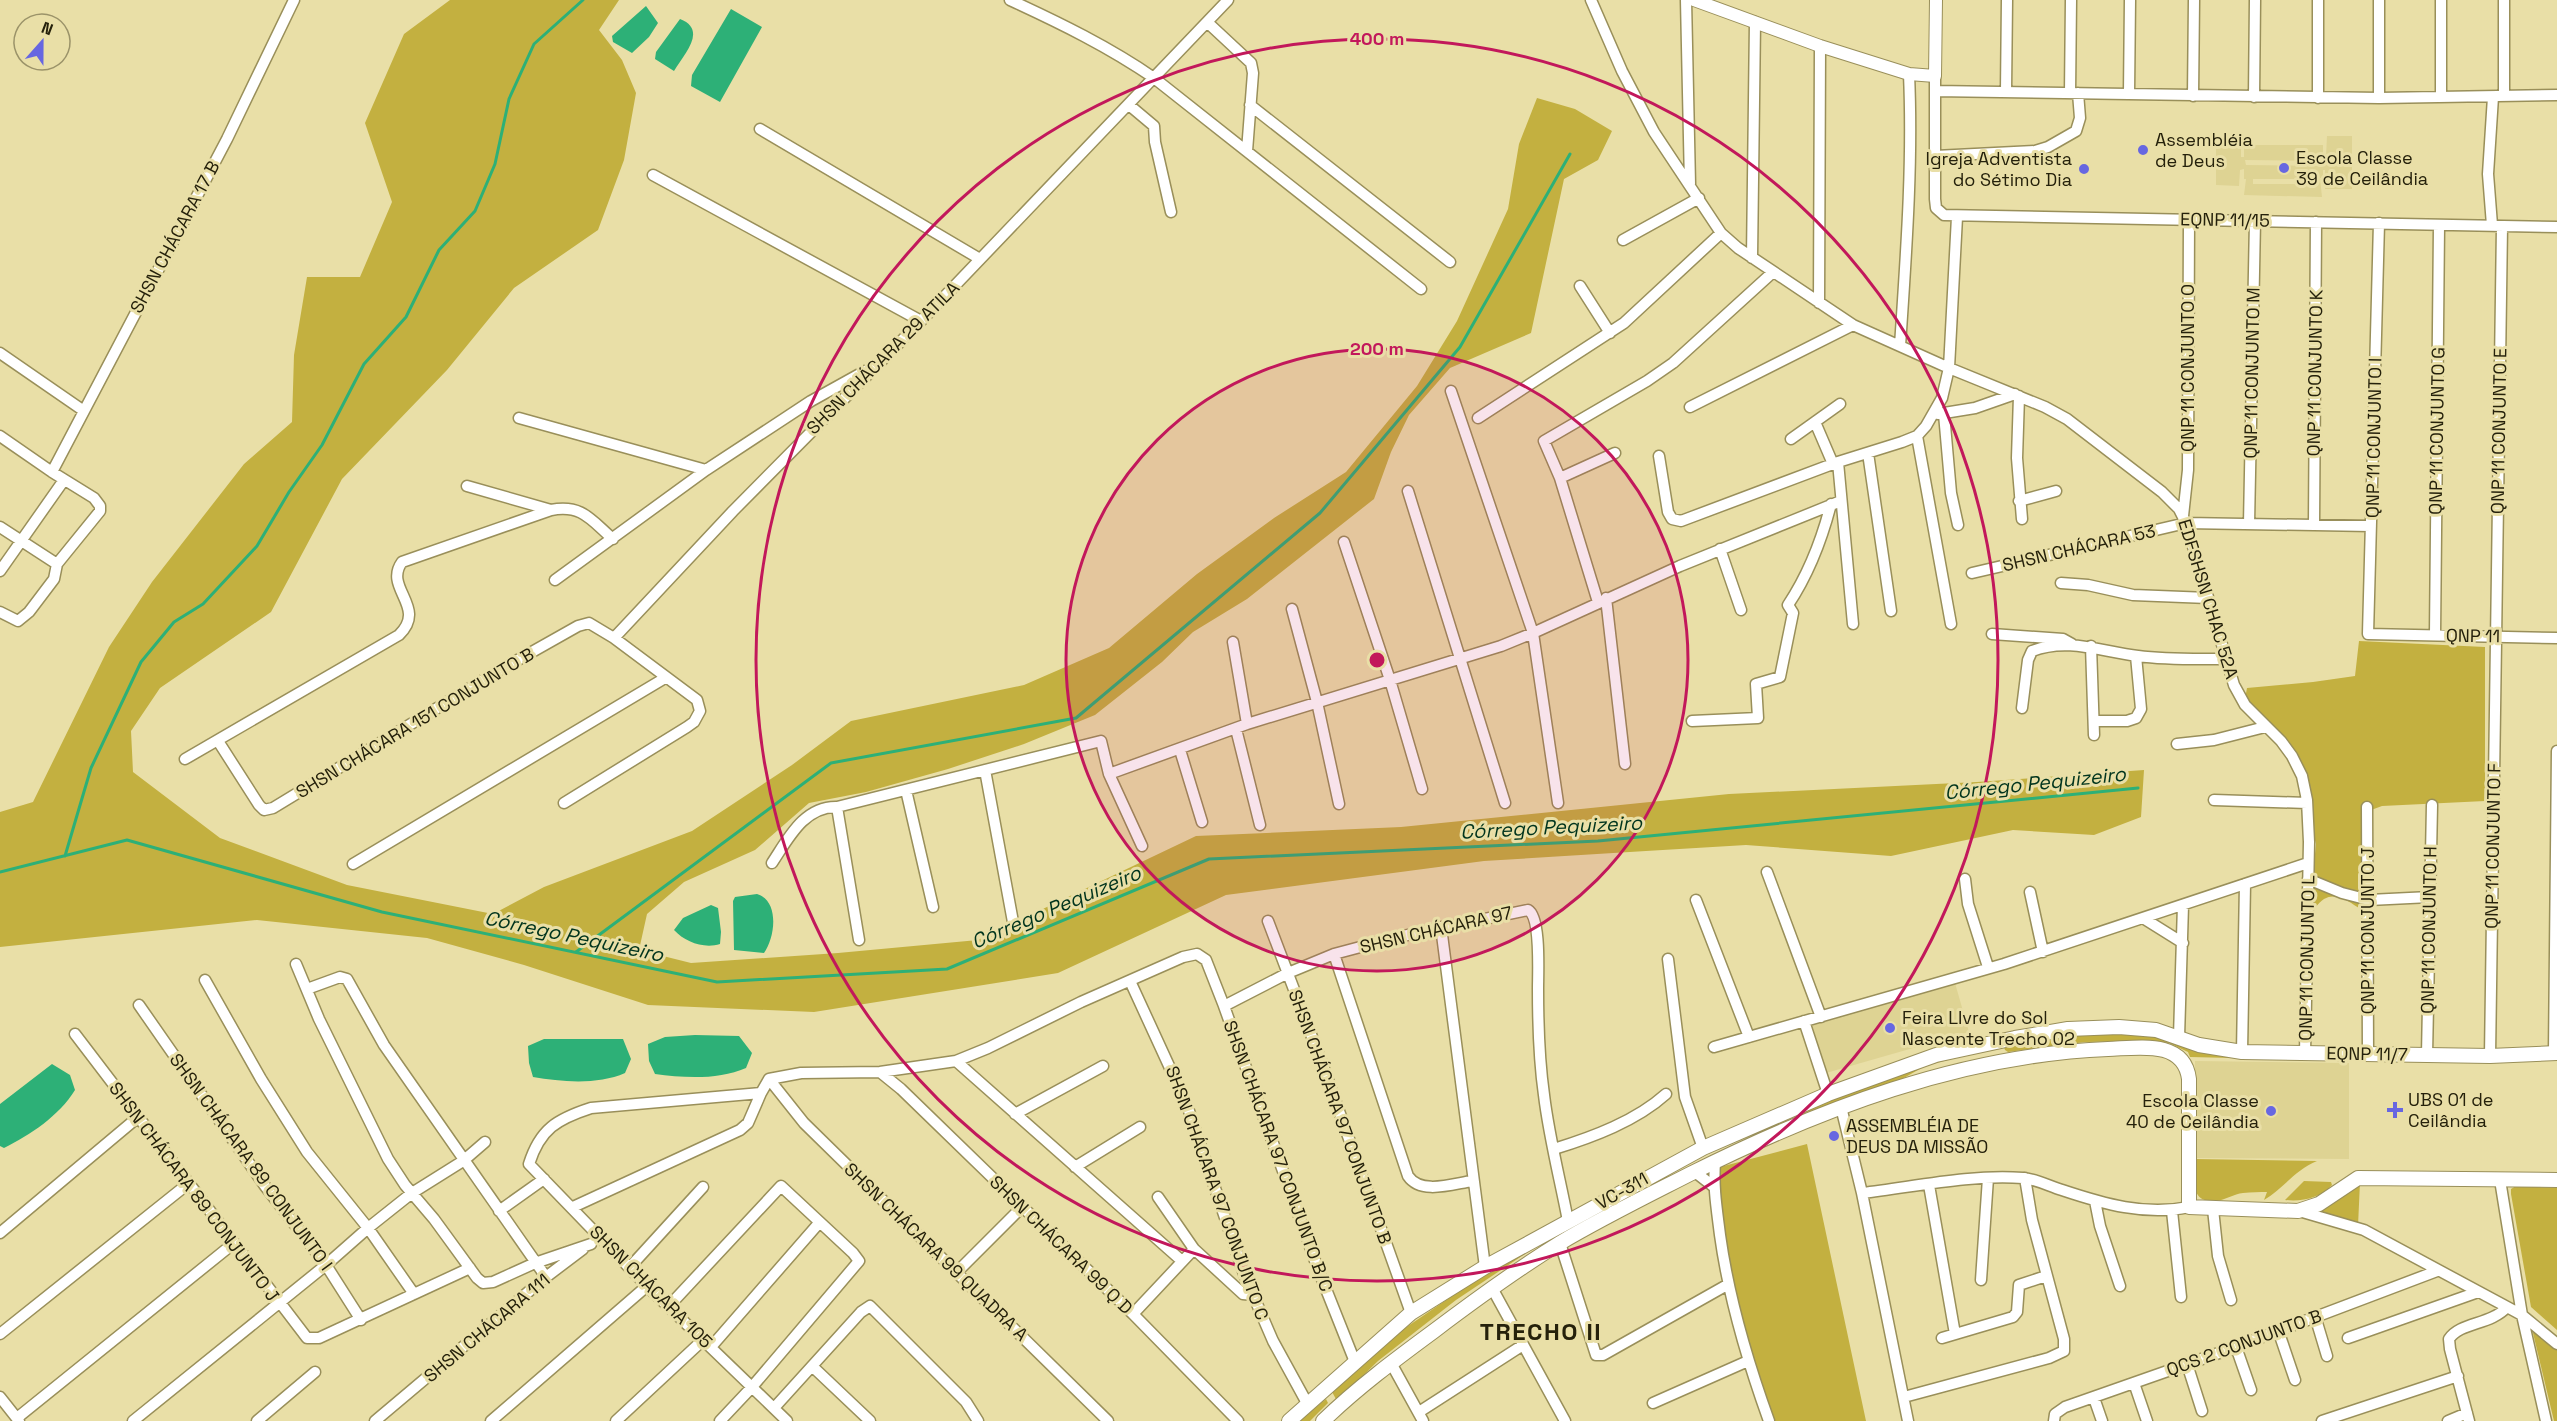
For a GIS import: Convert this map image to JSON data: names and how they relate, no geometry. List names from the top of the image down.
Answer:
{
  "streets": {
    "main road": ["EQNP 11/7", "VC-311"],
    "street": [
      "EQNP 11/15",
      "SHSN CHÁCARA 17 B",
      "SHSN CHÁCARA 29 ATILA",
      "QNP 11 CONJUNTO O",
      "QNP 11 CONJUNTO M",
      "QNP 11 CONJUNTO K",
      "QNP 11 CONJUNTO G",
      "QNP 11 CONJUNTO E",
      "QNP 11 CONJUNTO I",
      "SHSN CHÁCARA 53",
      "EDFSHSN CHAC 52A",
      "QNP 11",
      "SHSN CHÁCARA 151 CONJUNTO B",
      "QNP 11 CONJUNTO F",
      "SHSN CHÁCARA 97",
      "QNP 11 CONJUNTO H",
      "QNP 11 CONJUNTO J",
      "QNP 11 CONJUNTO L",
      "SHSN CHÁCARA 97 CONJUNTO B",
      "SHSN CHÁCARA 97 CONJUNTO B/C",
      "SHSN CHÁCARA 89 CONJUNTO I",
      "SHSN CHÁCARA 89 CONJUNTO J",
      "SHSN CHÁCARA 97 CONJUNTO C",
      "SHSN CHÁCARA 99 Q D",
      "SHSN CHÁCARA 99 QUADRA A",
      "SHSN CHÁCARA 105",
      "SHSN CHÁCARA 111",
      "QCS 2 CONJUNTO B"
    ]
  },
  "crossings": [
    ["EQNP 11/15", "QNP 11 CONJUNTO O"],
    ["EQNP 11/15", "QNP 11 CONJUNTO M"],
    ["EQNP 11/15", "QNP 11 CONJUNTO K"],
    ["EQNP 11/15", "QNP 11 CONJUNTO G"],
    ["EQNP 11/15", "QNP 11 CONJUNTO E"],
    ["EQNP 11/15", "QNP 11 CONJUNTO I"],
    ["SHSN CHÁCARA 29 ATILA", "SHSN CHÁCARA 151 CONJUNTO B"],
    ["QNP 11 CONJUNTO O", "SHSN CHÁCARA 53"],
    ["QNP 11 CONJUNTO O", "EDFSHSN CHAC 52A"],
    ["QNP 11 CONJUNTO M", "SHSN CHÁCARA 53"],
    ["QNP 11 CONJUNTO K", "SHSN CHÁCARA 53"],
    ["QNP 11 CONJUNTO G", "QNP 11"],
    ["QNP 11 CONJUNTO E", "QNP 11"],
    ["QNP 11 CONJUNTO E", "QNP 11 CONJUNTO F"],
    ["QNP 11 CONJUNTO I", "SHSN CHÁCARA 53"],
    ["QNP 11 CONJUNTO I", "QNP 11"],
    ["SHSN CHÁCARA 53", "EDFSHSN CHAC 52A"],
    ["EDFSHSN CHAC 52A", "QNP 11 CONJUNTO L"],
    ["QNP 11", "QNP 11 CONJUNTO F"],
    ["QNP 11 CONJUNTO F", "EQNP 11/7"],
    ["SHSN CHÁCARA 97", "VC-311"],
    ["QNP 11 CONJUNTO H", "EQNP 11/7"],
    ["QNP 11 CONJUNTO J", "EQNP 11/7"],
    ["QNP 11 CONJUNTO L", "EQNP 11/7"],
    ["EQNP 11/7", "VC-311"],
    ["SHSN CHÁCARA 97 CONJUNTO B", "VC-311"],
    ["SHSN CHÁCARA 97 CONJUNTO B/C", "VC-311"],
    ["SHSN CHÁCARA 97 CONJUNTO B/C", "SHSN CHÁCARA 97 CONJUNTO C"],
    ["SHSN CHÁCARA 89 CONJUNTO I", "SHSN CHÁCARA 89 CONJUNTO J"],
    ["VC-311", "SHSN CHÁCARA 97 CONJUNTO C"],
    ["SHSN CHÁCARA 105", "SHSN CHÁCARA 111"]
  ],
  "districts": ["TRECHO II"],
  "water": ["Córrego Pequizeiro"],
  "places": {
    "other": [
      "Assembléia de Deus",
      "Escola Classe 39 de Ceilândia",
      "Igreja Adventista do Sétimo Dia",
      "Feira LIvre do Sol Nascente Trecho 02",
      "Escola Classe 40 de Ceilândia",
      "ASSEMBLÉIA DE DEUS DA MISSÃO"
    ],
    "health": ["UBS 01 de Ceilândia"]
  },
  "north": "top",
  "rings": ["400 m", "200 m"]
}
